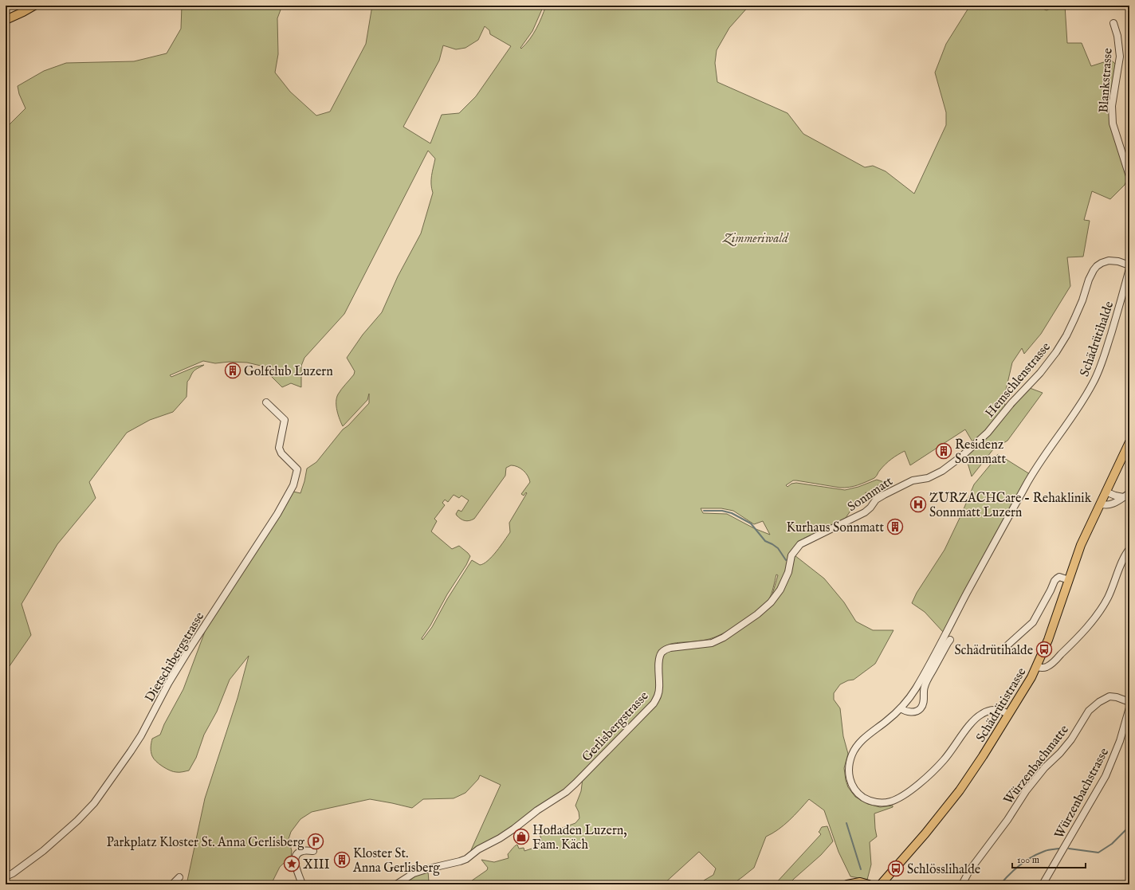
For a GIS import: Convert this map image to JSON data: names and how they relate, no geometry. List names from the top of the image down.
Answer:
{
  "streets": {
    "main road": ["Schädrütistrasse"],
    "street": [
      "Blankstrasse",
      "Schädrütihalde",
      "Hemschlenstrasse",
      "Sonnmatt",
      "Dietschibergstrasse",
      "Gerlisbergstrasse",
      "Würzenbachmatte",
      "Würzenbachstrasse"
    ]
  },
  "crossings": [
    ["Schädrütihalde", "Schädrütistrasse"],
    ["Hemschlenstrasse", "Sonnmatt"],
    ["Sonnmatt", "Gerlisbergstrasse"]
  ],
  "parks": ["Zimmeriwald"],
  "places": {
    "building": [
      "Golfclub Luzern",
      "Residenz Sonnmatt",
      "Kurhaus Sonnmatt",
      "Kloster St. Anna Gerlisberg"
    ],
    "hospital": ["ZURZACHCare - Rehaklinik Sonnmatt Luzern"],
    "bus stop": ["Schädrütihalde", "Schlösslihalde"],
    "shop": ["Hofladen Luzern, Fam. Käch"],
    "parking": ["Parkplatz Kloster St. Anna Gerlisberg"],
    "place": ["XIII"]
  },
  "scale_bar": "100 m"
}
